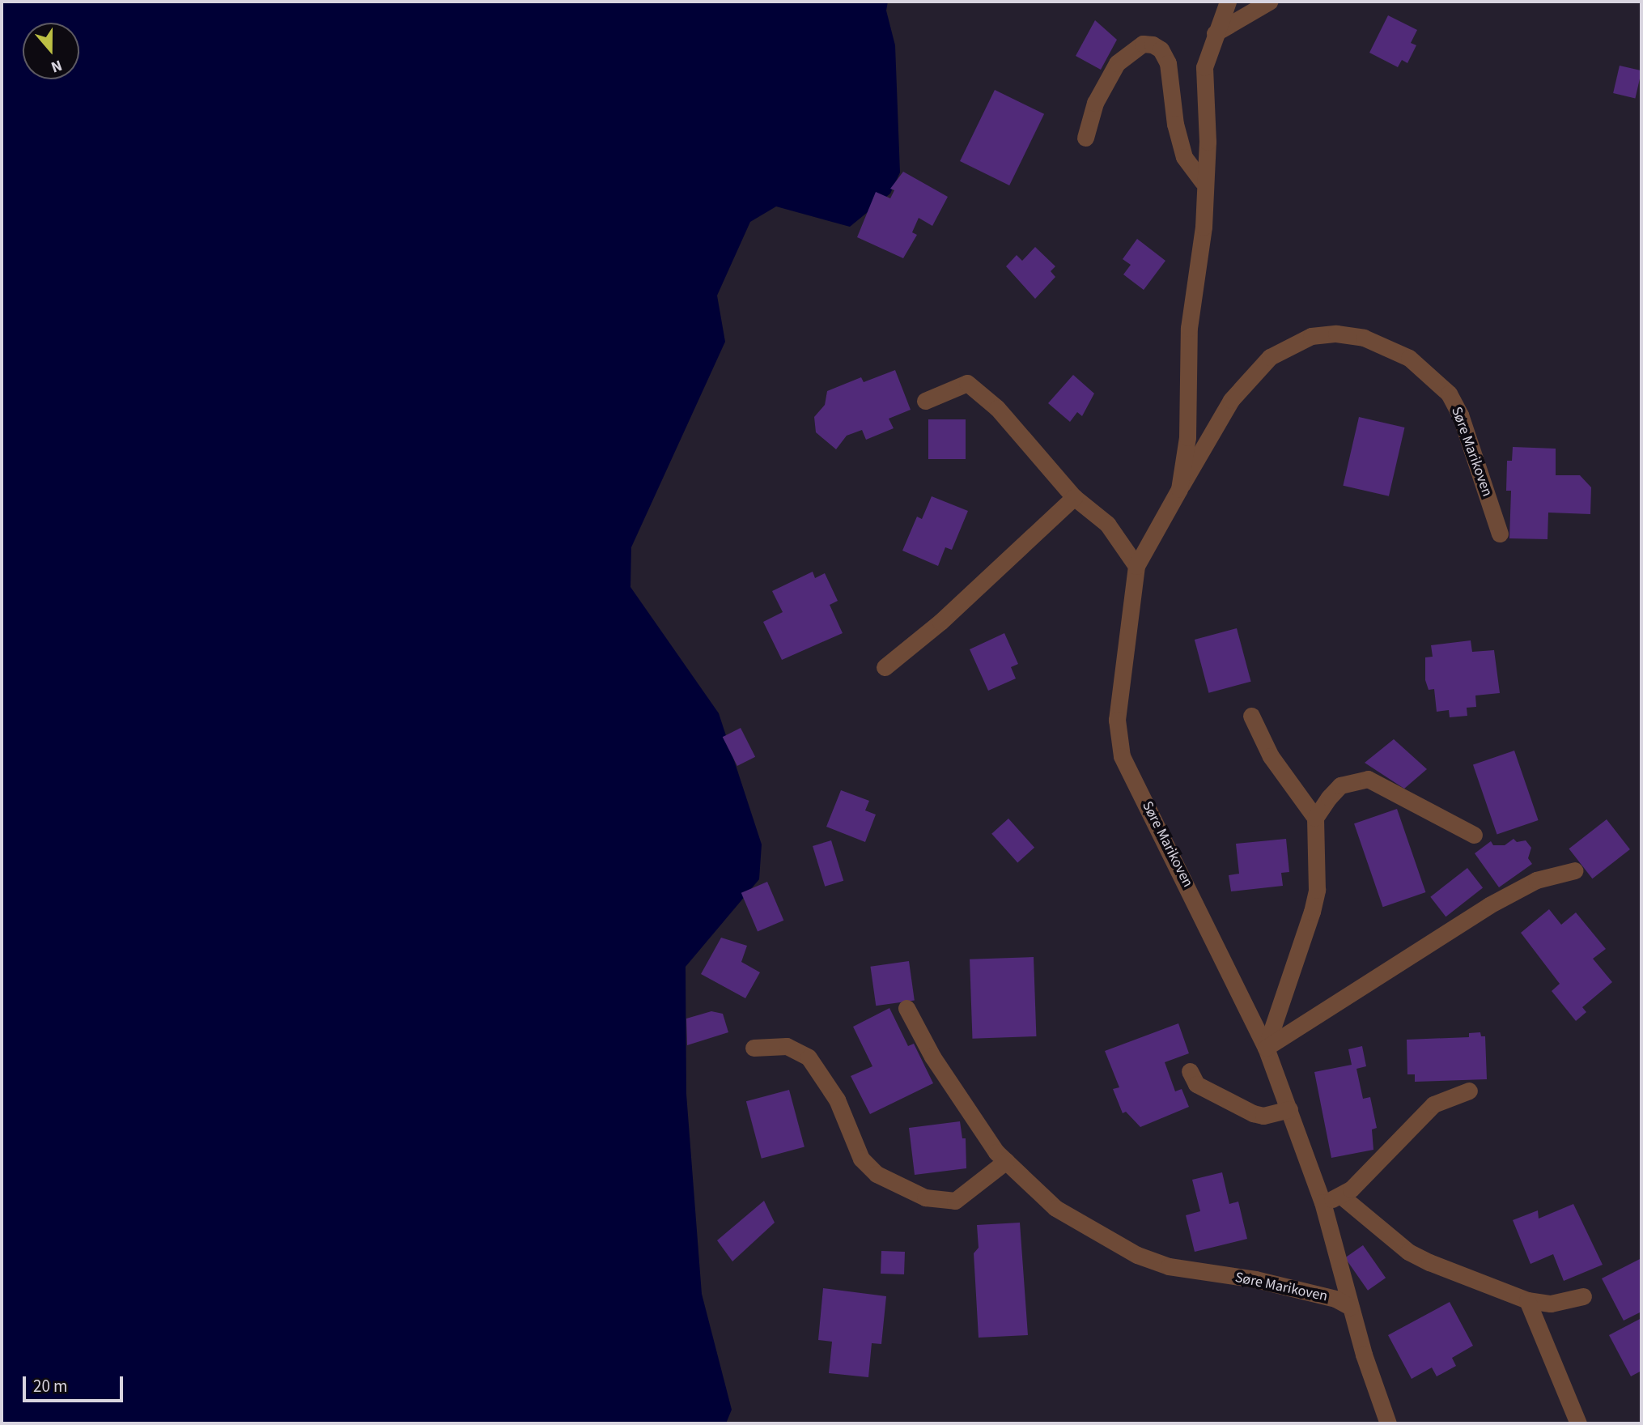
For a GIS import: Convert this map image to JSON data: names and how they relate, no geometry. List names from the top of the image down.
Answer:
{
  "streets": {
    "street": ["Søre Marikoven"]
  },
  "scale_bar": "20 m",
  "north": "bottom"
}
